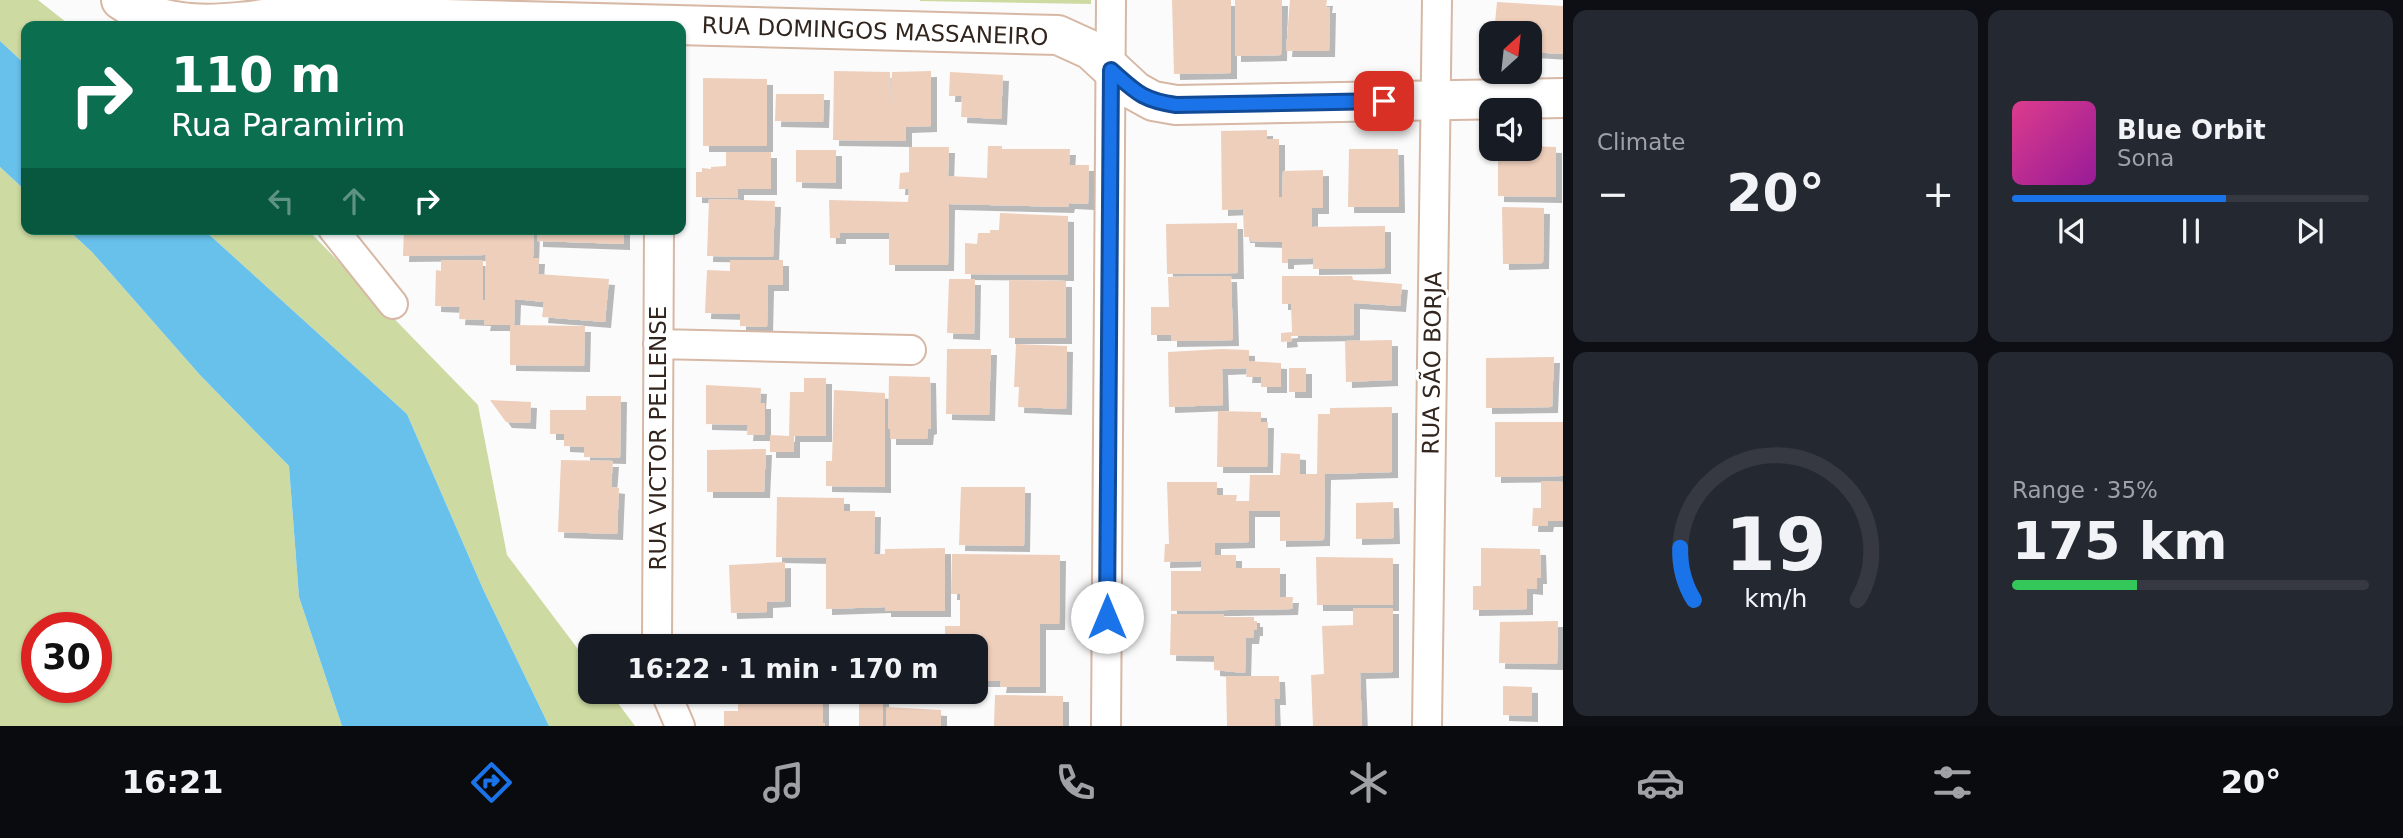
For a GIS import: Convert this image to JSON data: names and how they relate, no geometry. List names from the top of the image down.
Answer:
{
  "streets": {
    "street": ["RUA DOMINGOS MASSANEIRO", "RUA SÃO BORJA", "RUA VICTOR PELLENSE"]
  },
  "crossings": [
    ["RUA DOMINGOS MASSANEIRO", "RUA SÃO BORJA"]
  ],
  "north": "top right",
  "page": {
    "tile": [
      "Climate",
      ["Range · 35%", "175 km"]
    ],
    "turn": ["110 m", "Rua Paramirim"],
    "song": ["Blue Orbit", "Sona"],
    "heat": ["−", "20°", "+"],
    "limit": "30",
    "trip": "16:22 · 1 min · 170 m",
    "tabs": ["16:21", "20°"],
    "gauge": ["19", "km/h"]
  }
}
